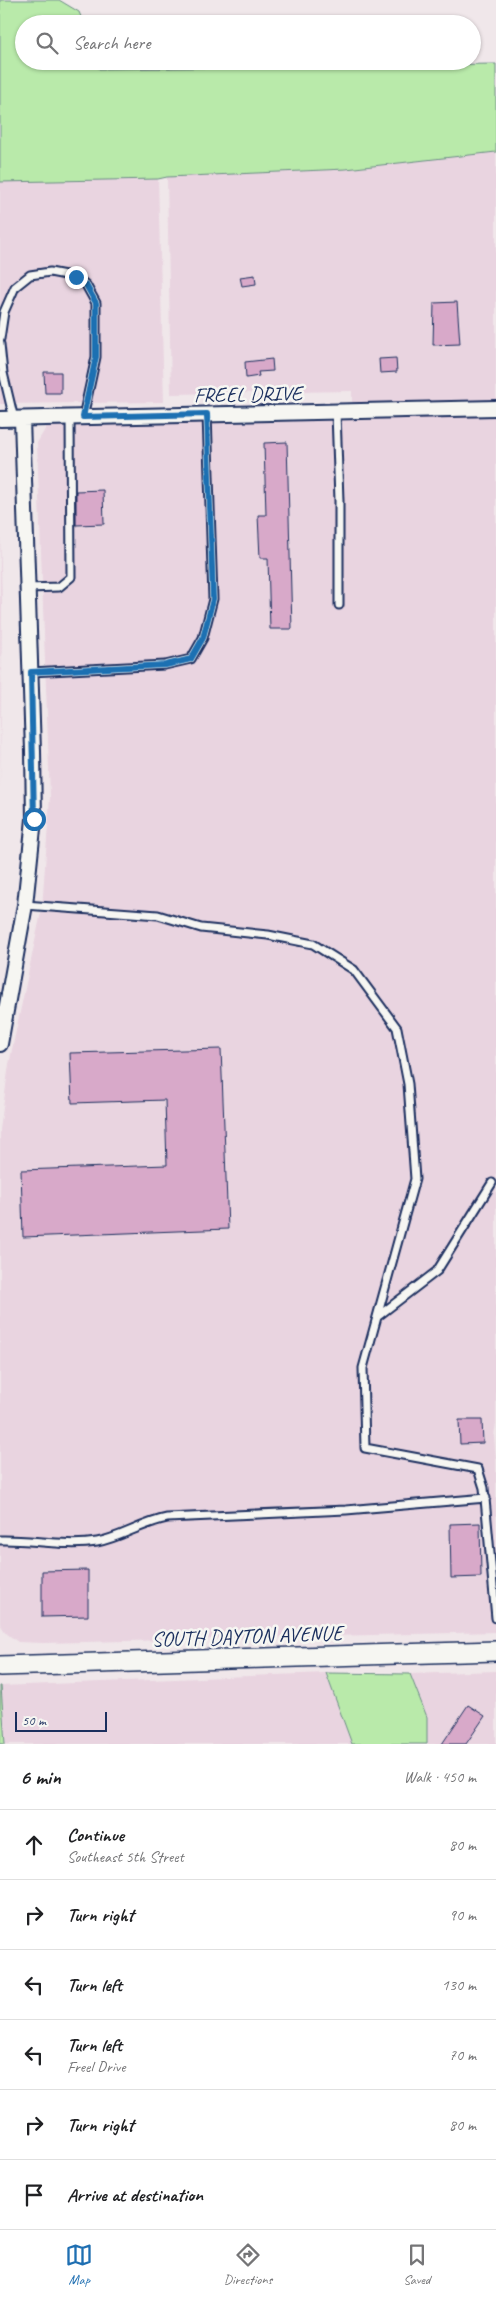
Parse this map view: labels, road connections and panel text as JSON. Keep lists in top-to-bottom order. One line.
{"streets":{"main road":["SOUTH DAYTON AVENUE"],"street":["FREEL DRIVE"]},"scale_bar":"50 m","page":{"search":"Search here","scale":"50 m","heading":["6 min","Walk · 450 m"],"list":[["Continue","Southeast 5th Street","80 m"],["Turn right","90 m"],["Turn left","130 m"],["Turn left","Freel Drive","70 m"],["Turn right","80 m"],"Arrive at destination"],"nav":["Map","Directions","Saved"]}}
